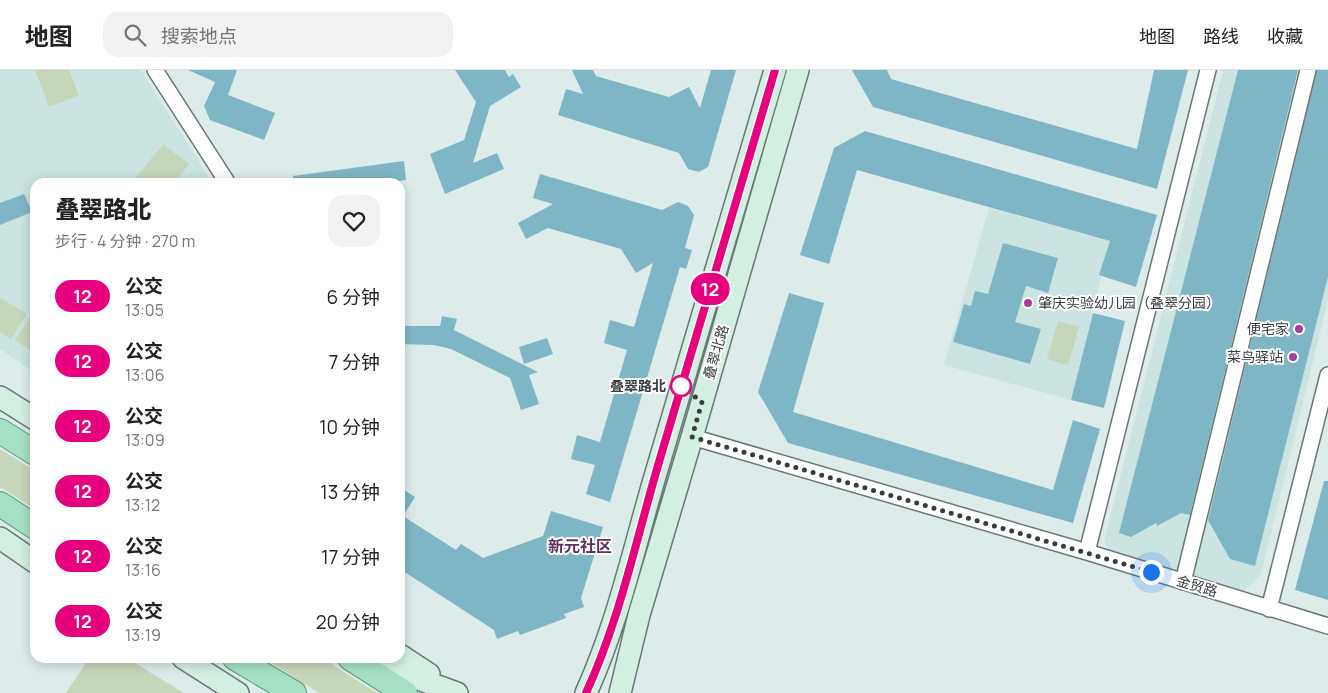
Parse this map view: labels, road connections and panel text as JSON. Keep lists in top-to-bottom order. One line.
{"streets":{"main road":["叠翠北路"],"street":["金贸路"]},"crossings":[["叠翠北路","金贸路"]],"districts":["新元社区"],"places":["肇庆实验幼儿园（叠翠分园）","便宅家","菜鸟驿站","叠翠路北"],"lines":["bus line 12"],"page":{"header":"地图","search":"搜索地点","nav":["地图","路线","收藏"],"on_map":"12","heading":["叠翠路北","步行 · 4 分钟 · 270 m"],"list":[{"mark":"12","name":"公交","note":"13:05","value":"6 分钟"},{"mark":"12","name":"公交","note":"13:06","value":"7 分钟"},{"mark":"12","name":"公交","note":"13:09","value":"10 分钟"},{"mark":"12","name":"公交","note":"13:12","value":"13 分钟"},{"mark":"12","name":"公交","note":"13:16","value":"17 分钟"},{"mark":"12","name":"公交","note":"13:19","value":"20 分钟"}]}}
